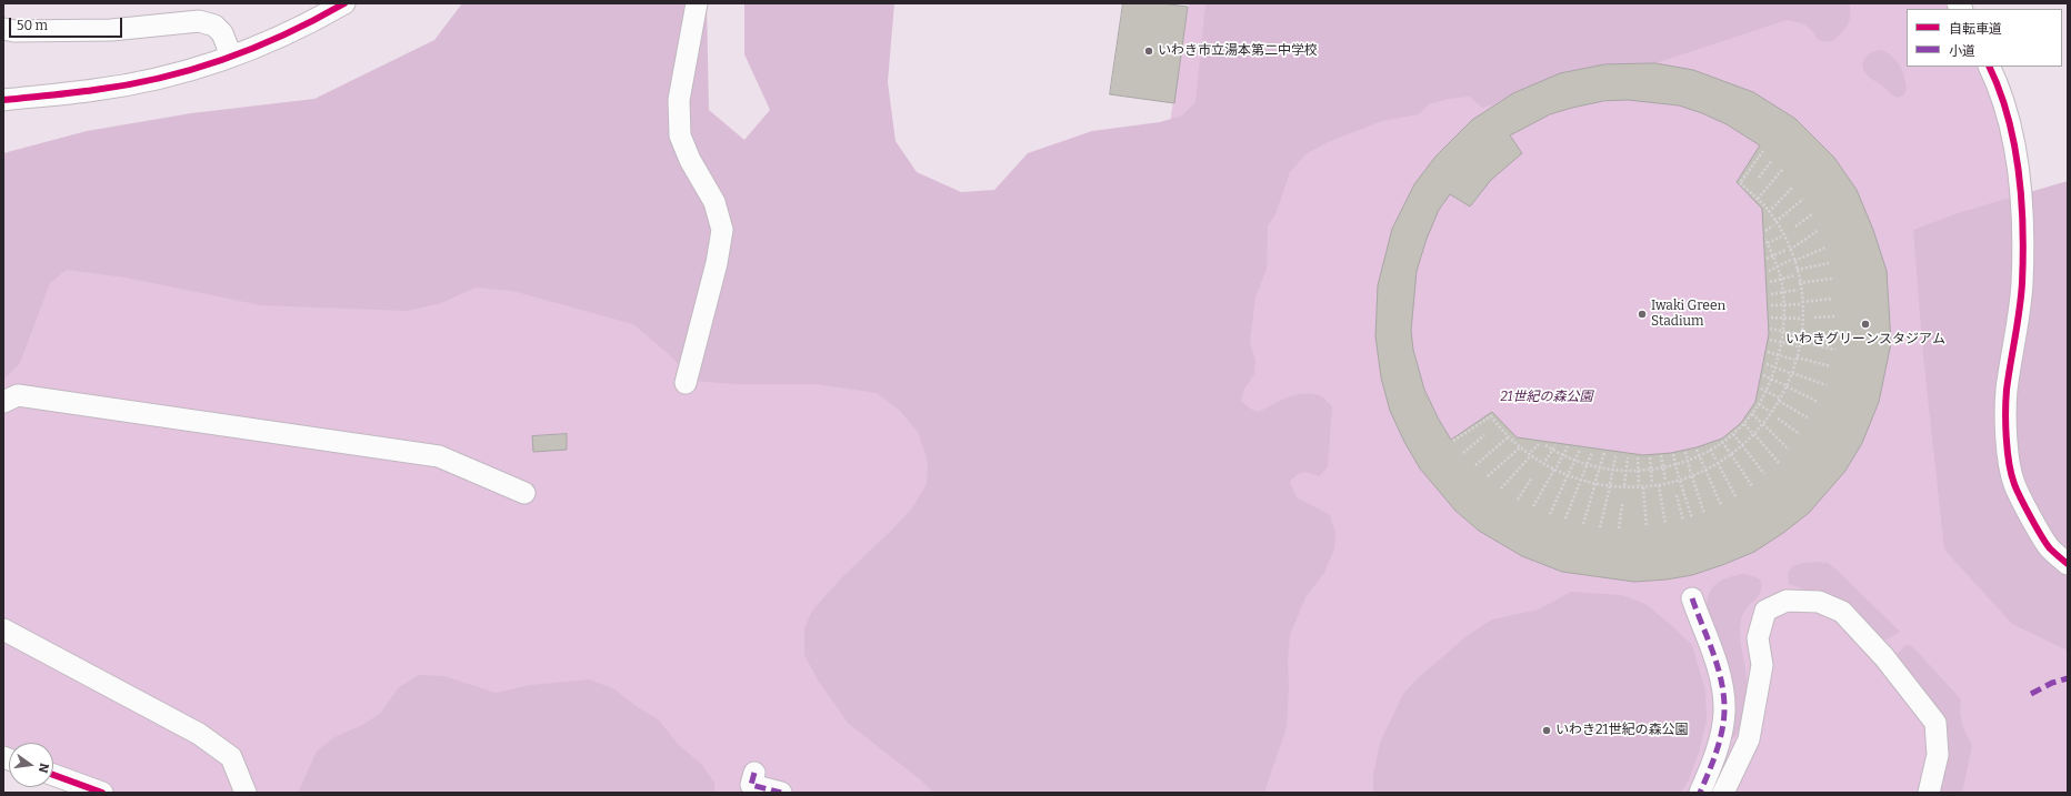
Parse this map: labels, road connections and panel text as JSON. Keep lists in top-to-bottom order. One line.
{"parks":["21世紀の森公園"],"places":["いわき市立湯本第二中学校","Iwaki Green Stadium","いわきグリーンスタジアム","いわき21世紀の森公園"],"legend":["自転車道","小道"],"scale_bar":"50 m","north":"right"}
